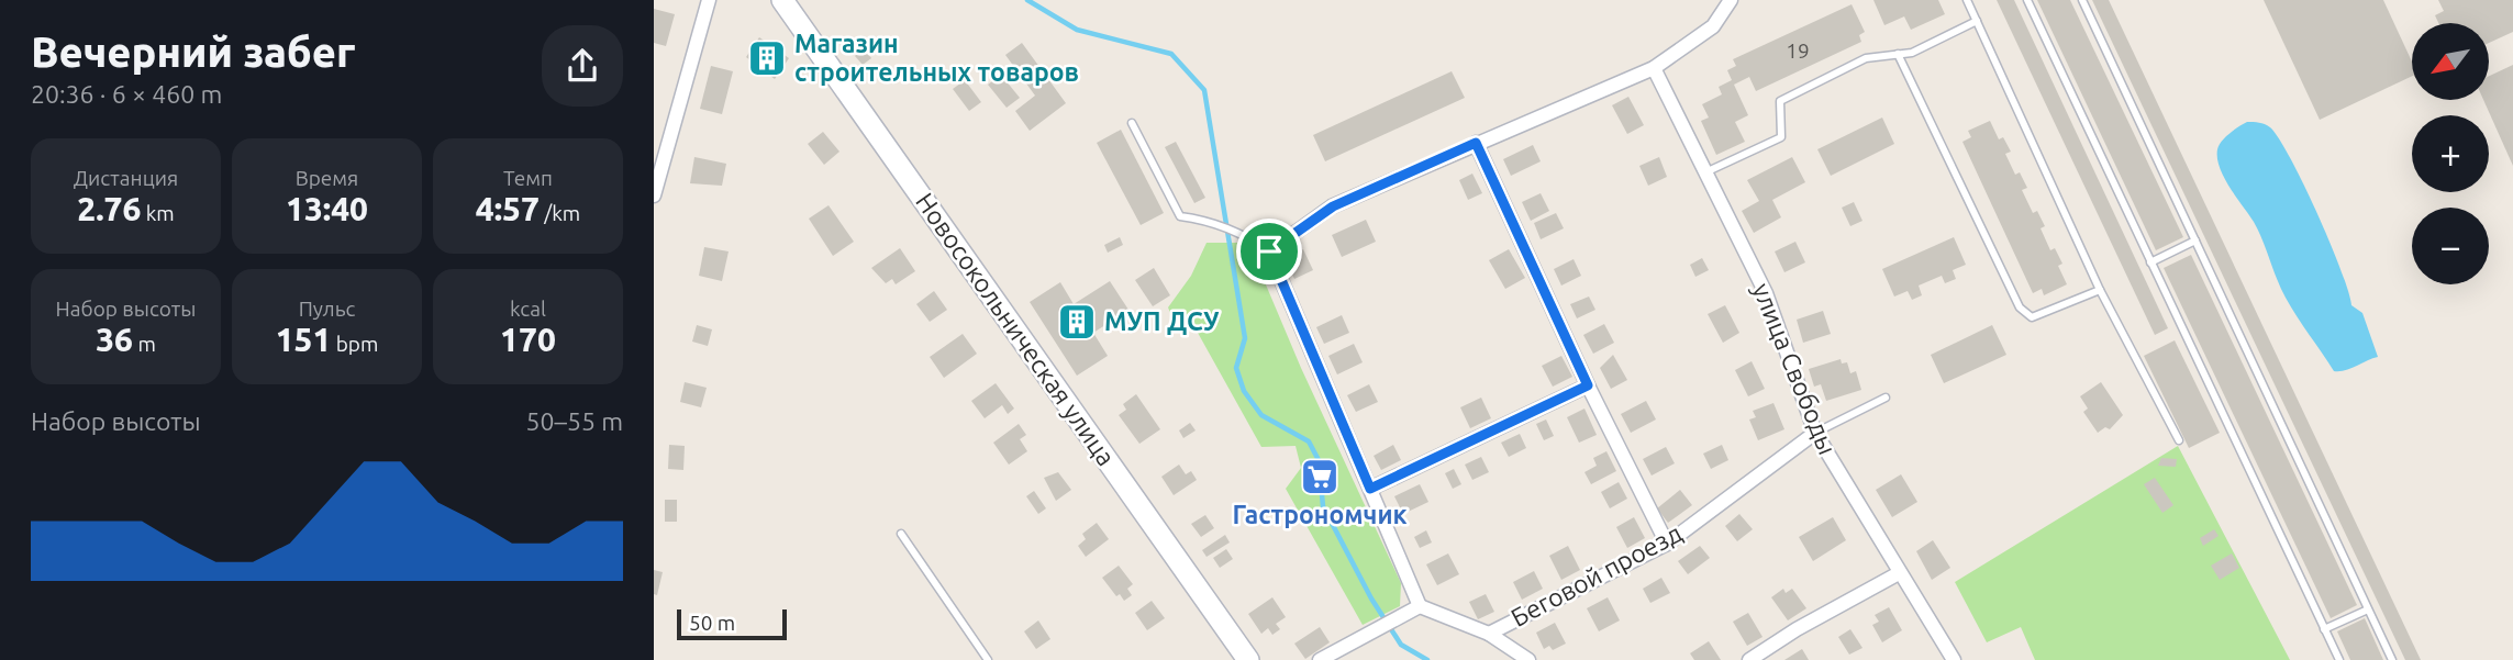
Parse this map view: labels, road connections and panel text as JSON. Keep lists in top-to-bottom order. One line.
{"streets":{"main road":["Новосокольническая улица"],"street":["улица Свободы","Беговой проезд"]},"crossings":[["улица Свободы","Беговой проезд"]],"places":{"building":["Магазин строительных товаров","МУП ДСУ"],"supermarket":["Гастрономчик"]},"house_numbers":["19"],"scale_bar":"50 m","north":"bottom left","page":{"heading":["Вечерний забег","20:36 · 6 × 460 m"],"map_buttons":["+","−"],"stats":[["Дистанция","2.76 km"],["Время","13:40"],["Темп","4:57 /km"],["Набор высоты","36 m"],["Пульс","151 bpm"],["kcal","170"]],"chart":["Набор высоты","50–55 m"],"scale":"50 m"}}
